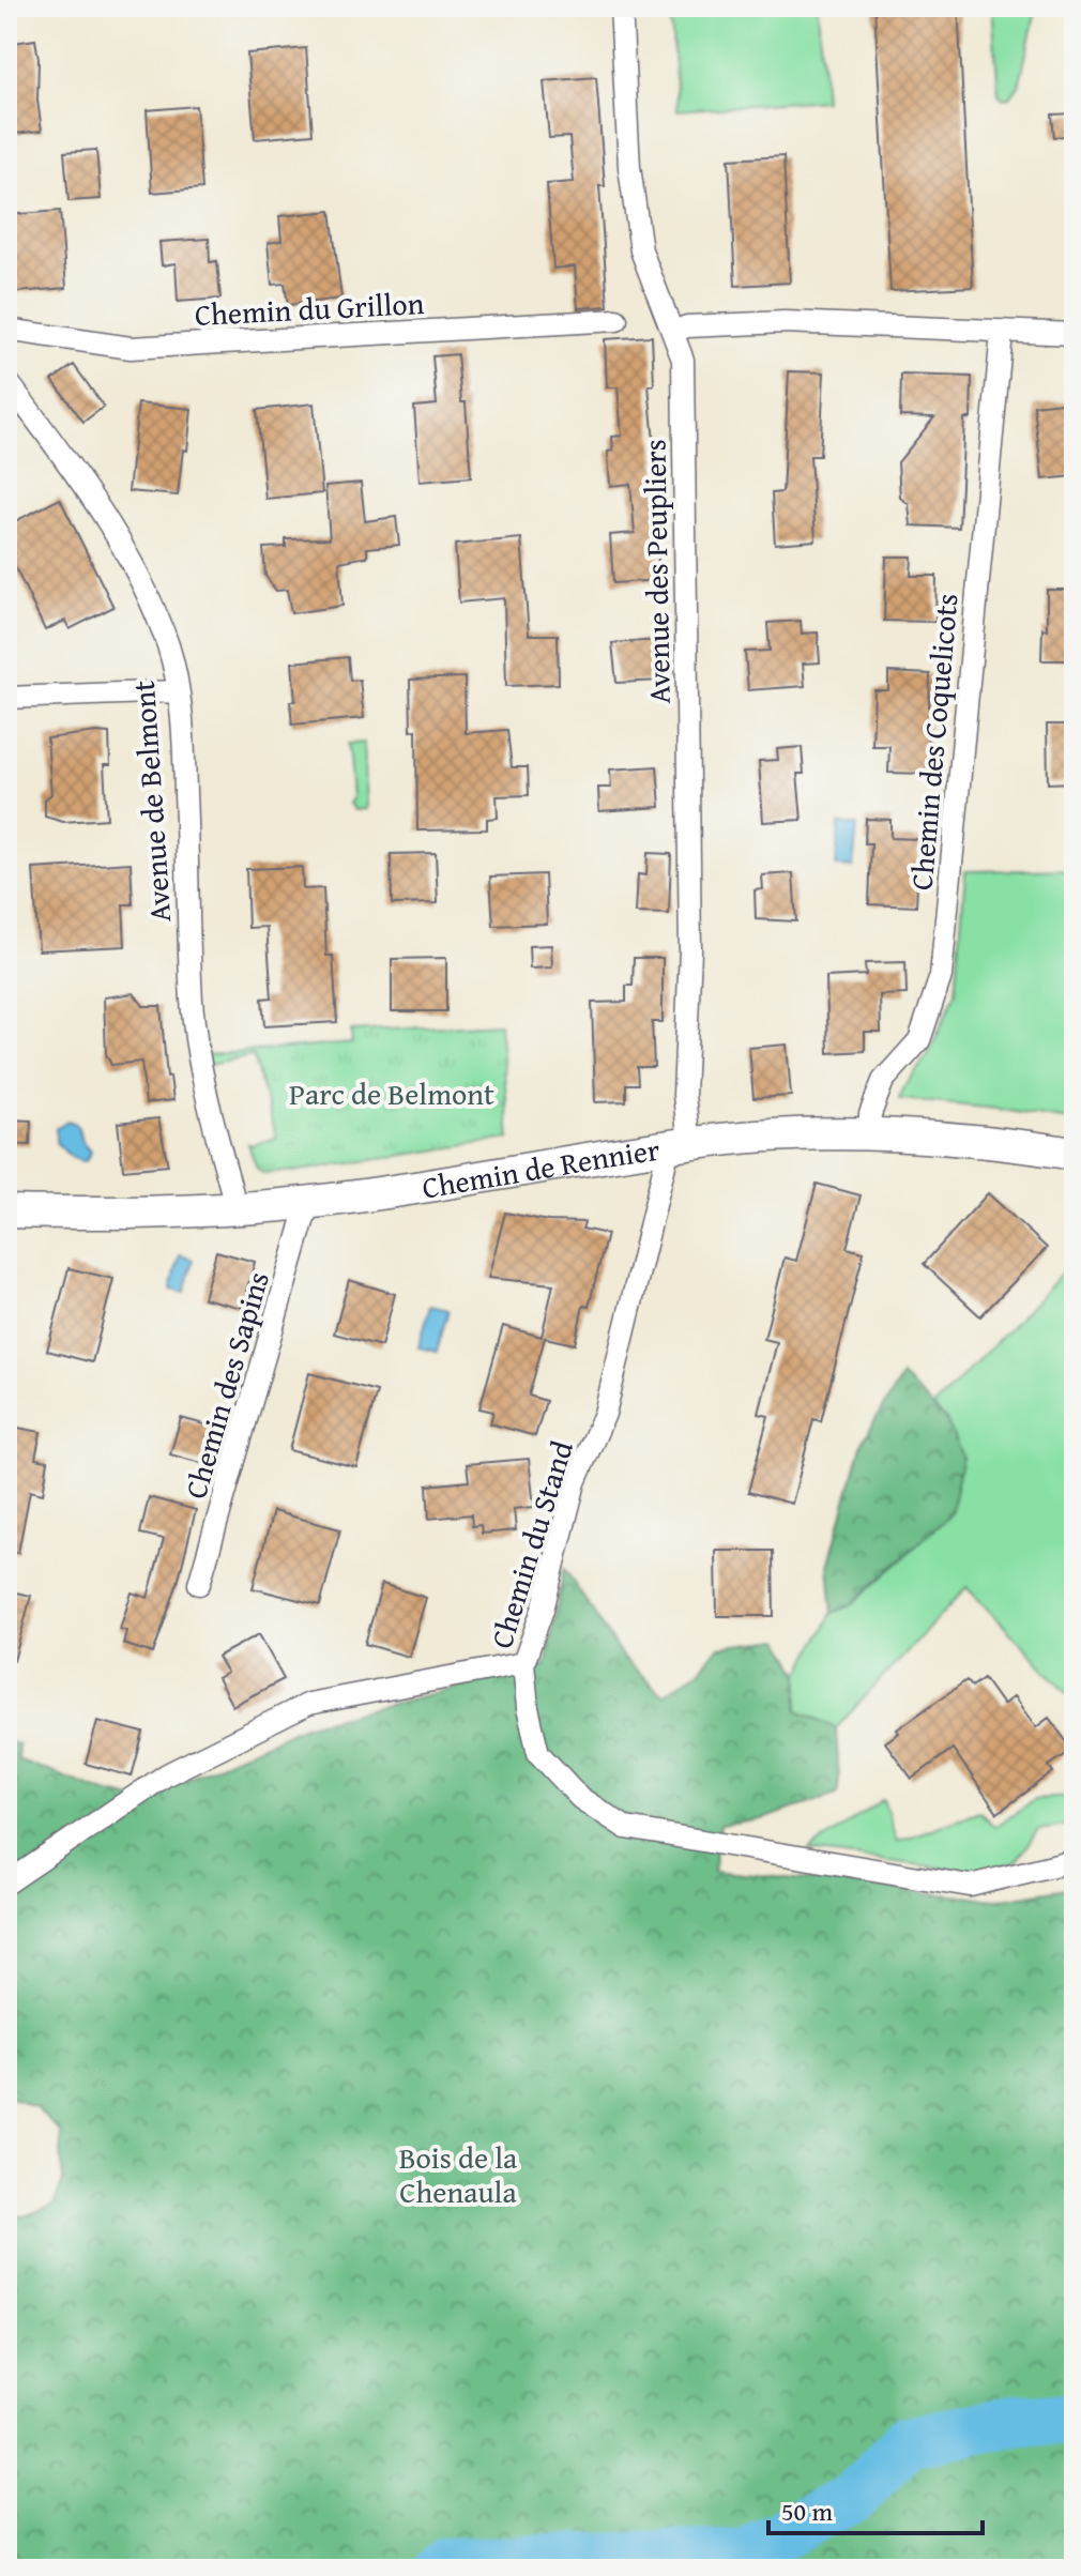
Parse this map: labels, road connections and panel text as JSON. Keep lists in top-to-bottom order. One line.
{"streets":{"street":["Chemin du Grillon","Avenue des Peupliers","Chemin des Coquelicots","Avenue de Belmont","Chemin de Rennier","Chemin des Sapins","Chemin du Stand"]},"crossings":[["Avenue des Peupliers","Chemin de Rennier"],["Avenue des Peupliers","Chemin du Stand"],["Chemin des Coquelicots","Chemin de Rennier"],["Avenue de Belmont","Chemin de Rennier"],["Chemin de Rennier","Chemin des Sapins"],["Chemin de Rennier","Chemin du Stand"]],"parks":["Parc de Belmont","Bois de la Chenaula"],"scale_bar":"50 m"}
